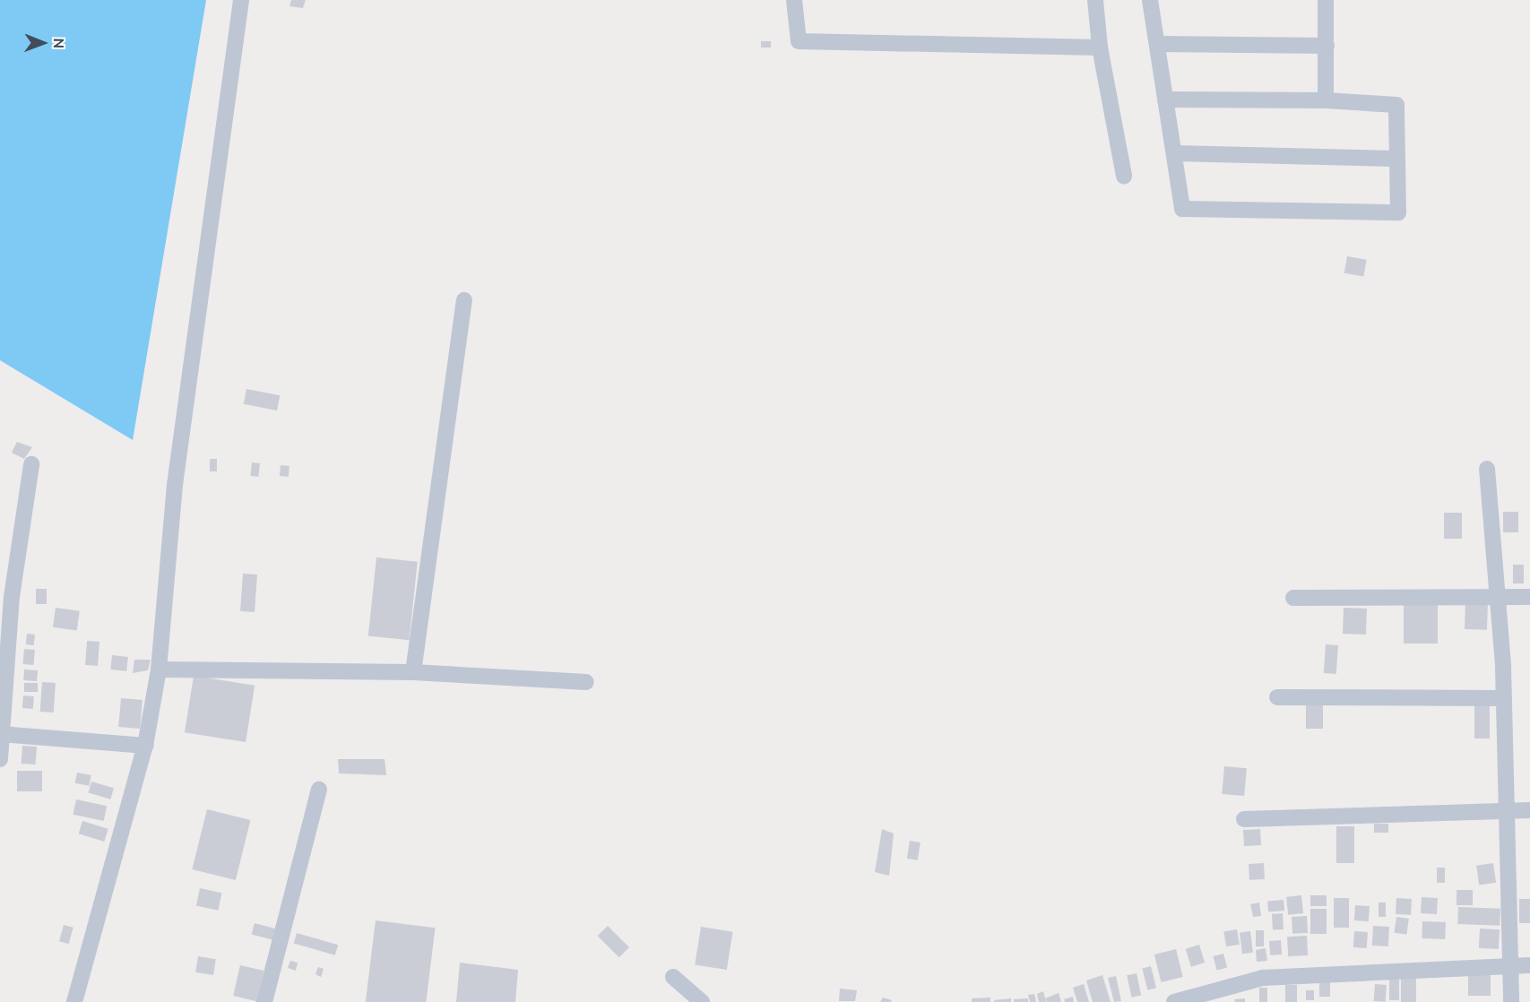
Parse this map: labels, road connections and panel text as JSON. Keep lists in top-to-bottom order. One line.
{"north":"right"}
